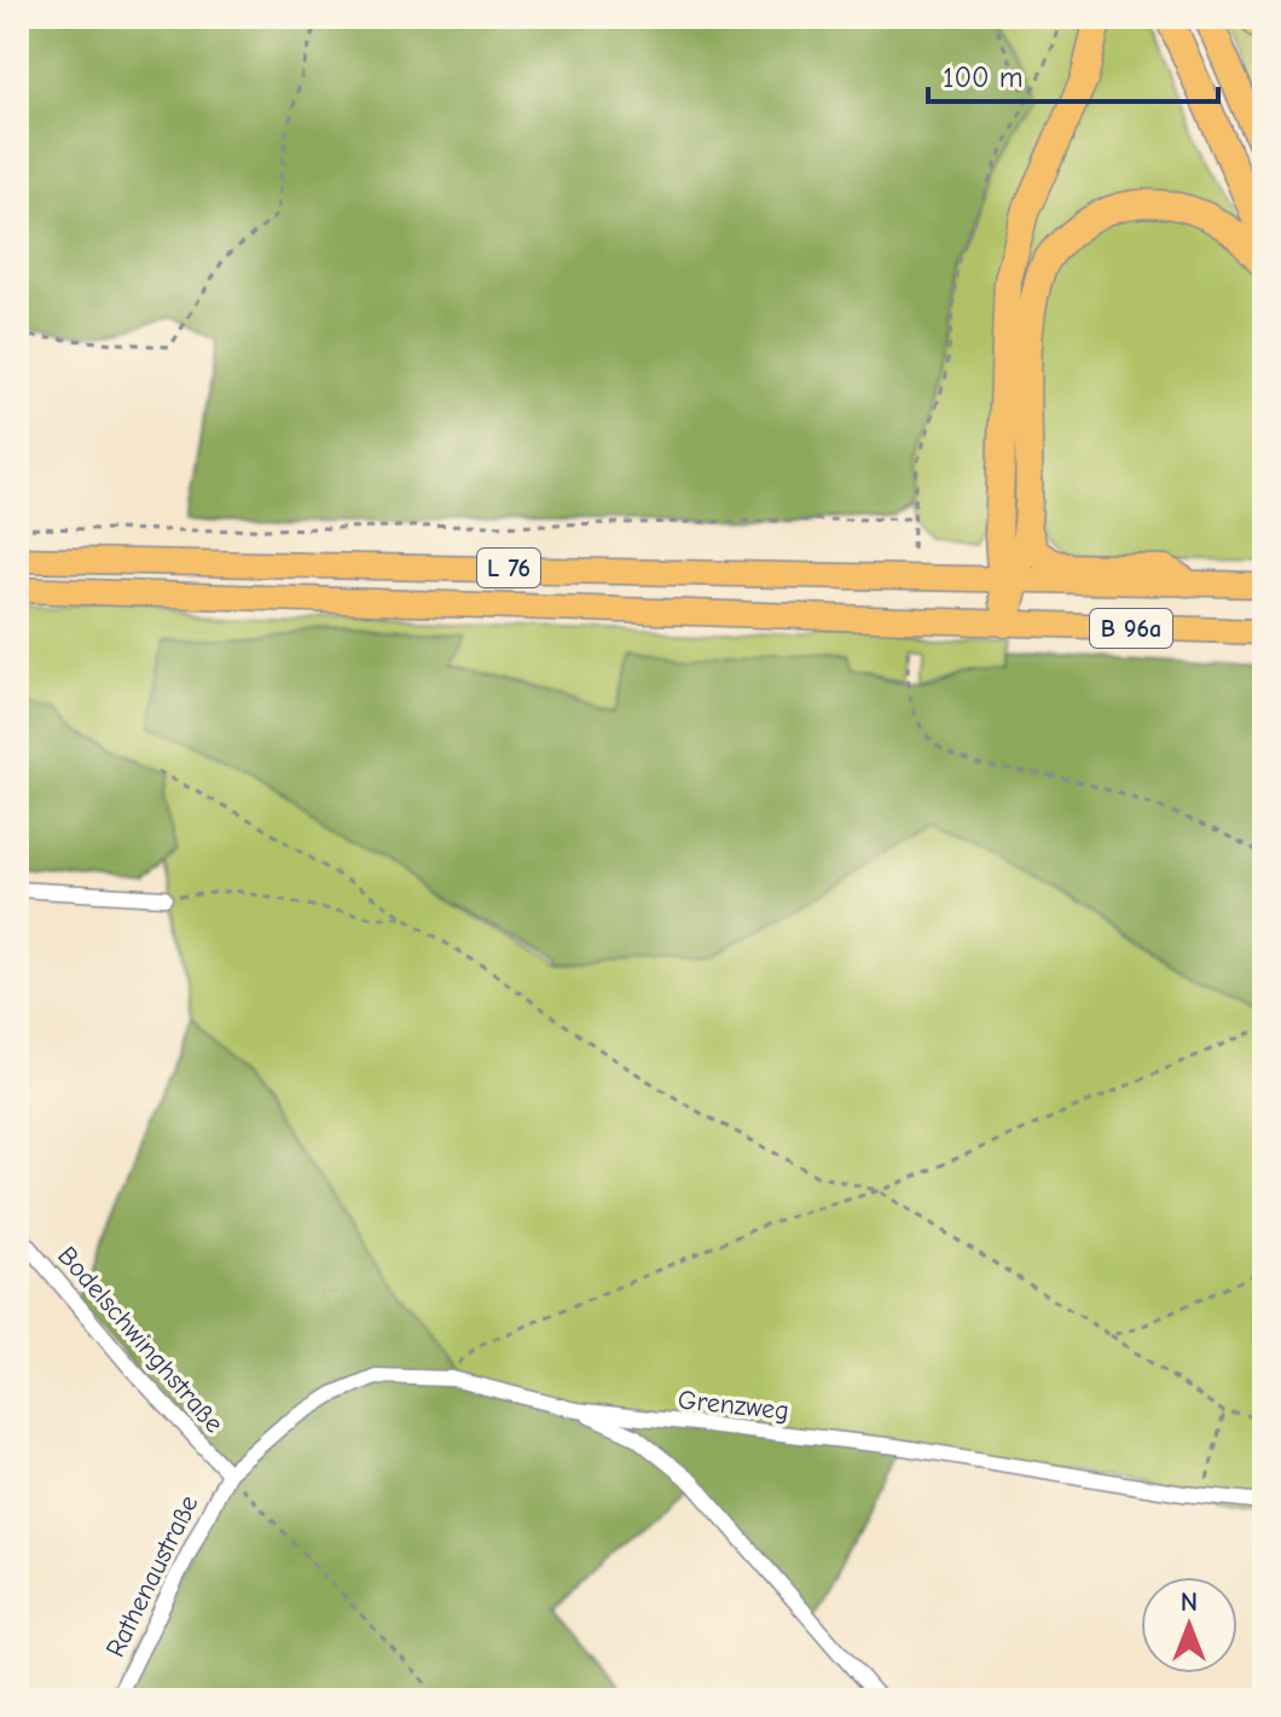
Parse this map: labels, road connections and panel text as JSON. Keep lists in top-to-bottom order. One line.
{"streets":{"main road":["L 76","B 96a"],"street":["Bodelschwinghstraße","Grenzweg","Rathenaustraße"]},"crossings":[["L 76","B 96a"],["Bodelschwinghstraße","Grenzweg"],["Bodelschwinghstraße","Rathenaustraße"],["Grenzweg","Rathenaustraße"]],"scale_bar":"100 m","north":"top"}
